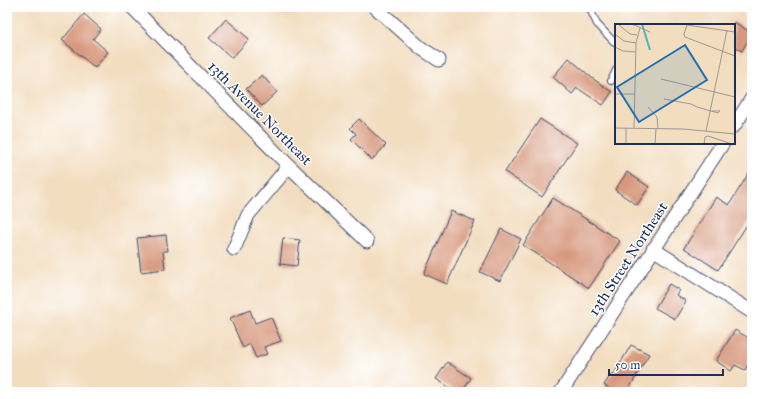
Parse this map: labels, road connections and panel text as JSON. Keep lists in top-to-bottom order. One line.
{"streets":{"street":["13th Avenue Northeast","13th Street Northeast"]},"scale_bar":"50 m"}
